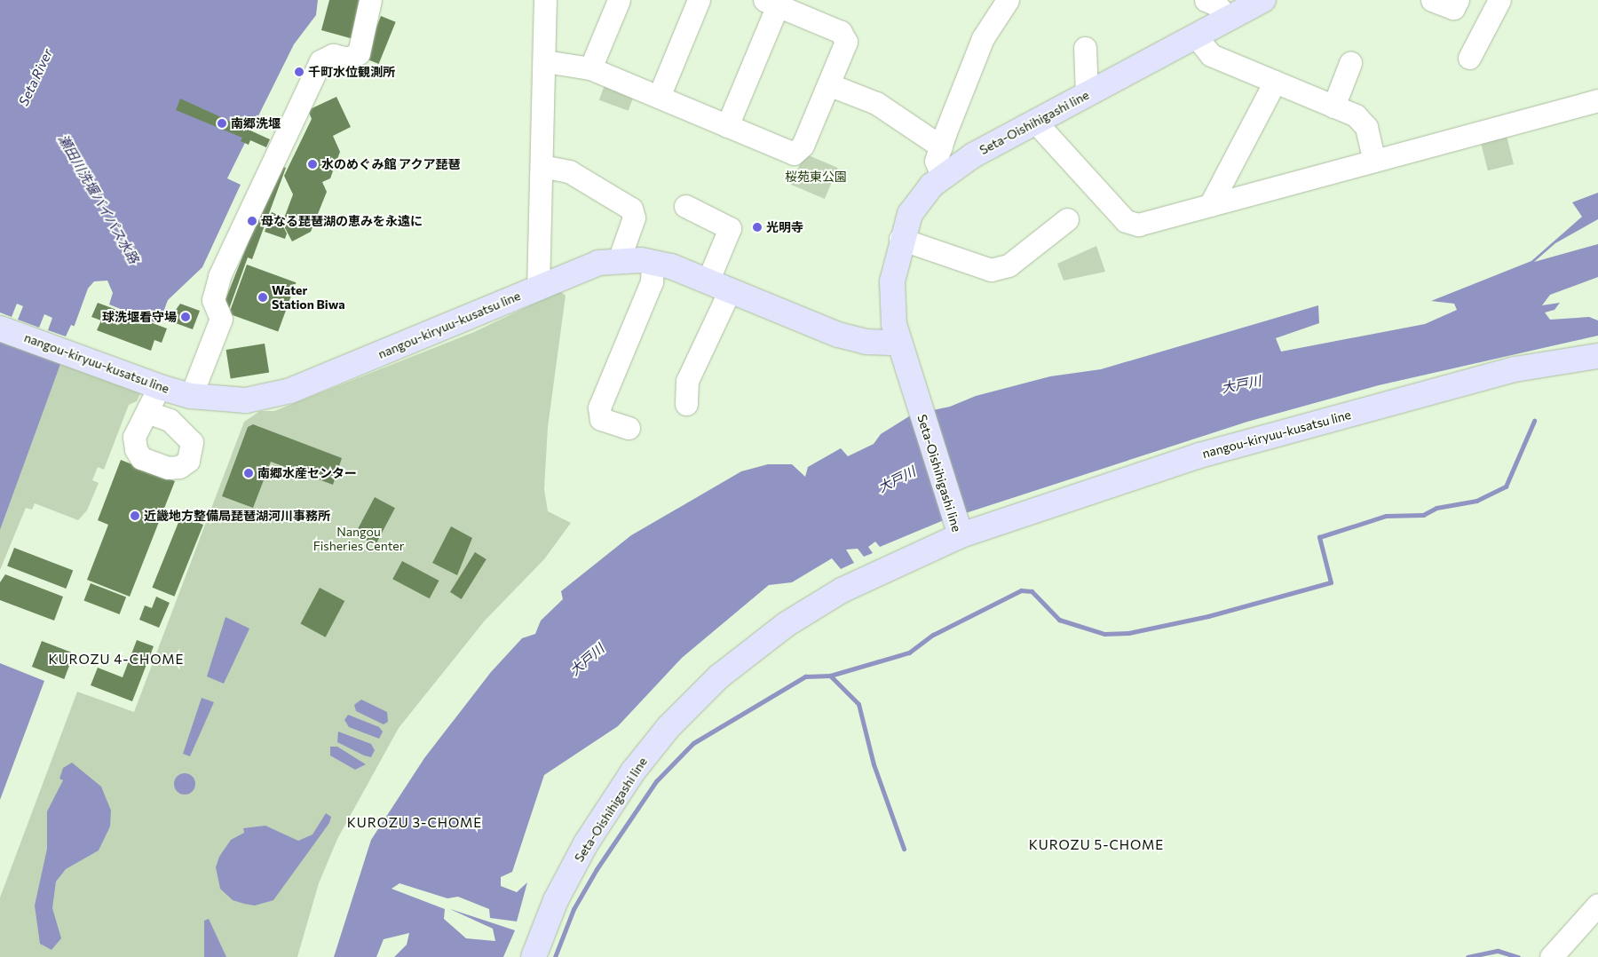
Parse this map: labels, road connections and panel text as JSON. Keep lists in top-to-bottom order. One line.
{"streets":{"main road":["Seta-Oishihigashi line","nangou-kiryuu-kusatsu line"]},"crossings":[["Seta-Oishihigashi line","nangou-kiryuu-kusatsu line"]],"districts":["KUROZU 4-CHOME","KUROZU 3-CHOME","KUROZU 5-CHOME"],"water":["Seta River","瀬田川洗堰バイパス水路","大戸川"],"parks":["桜苑東公園","Nangou Fisheries Center"],"places":["千町水位観測所","南郷洗堰","水のめぐみ館 アクア琵琶","母なる琵琶湖の恵みを永遠に","光明寺","Water Station Biwa","球洗堰看守場","南郷水産センター","近畿地方整備局琵琶湖河川事務所"]}
